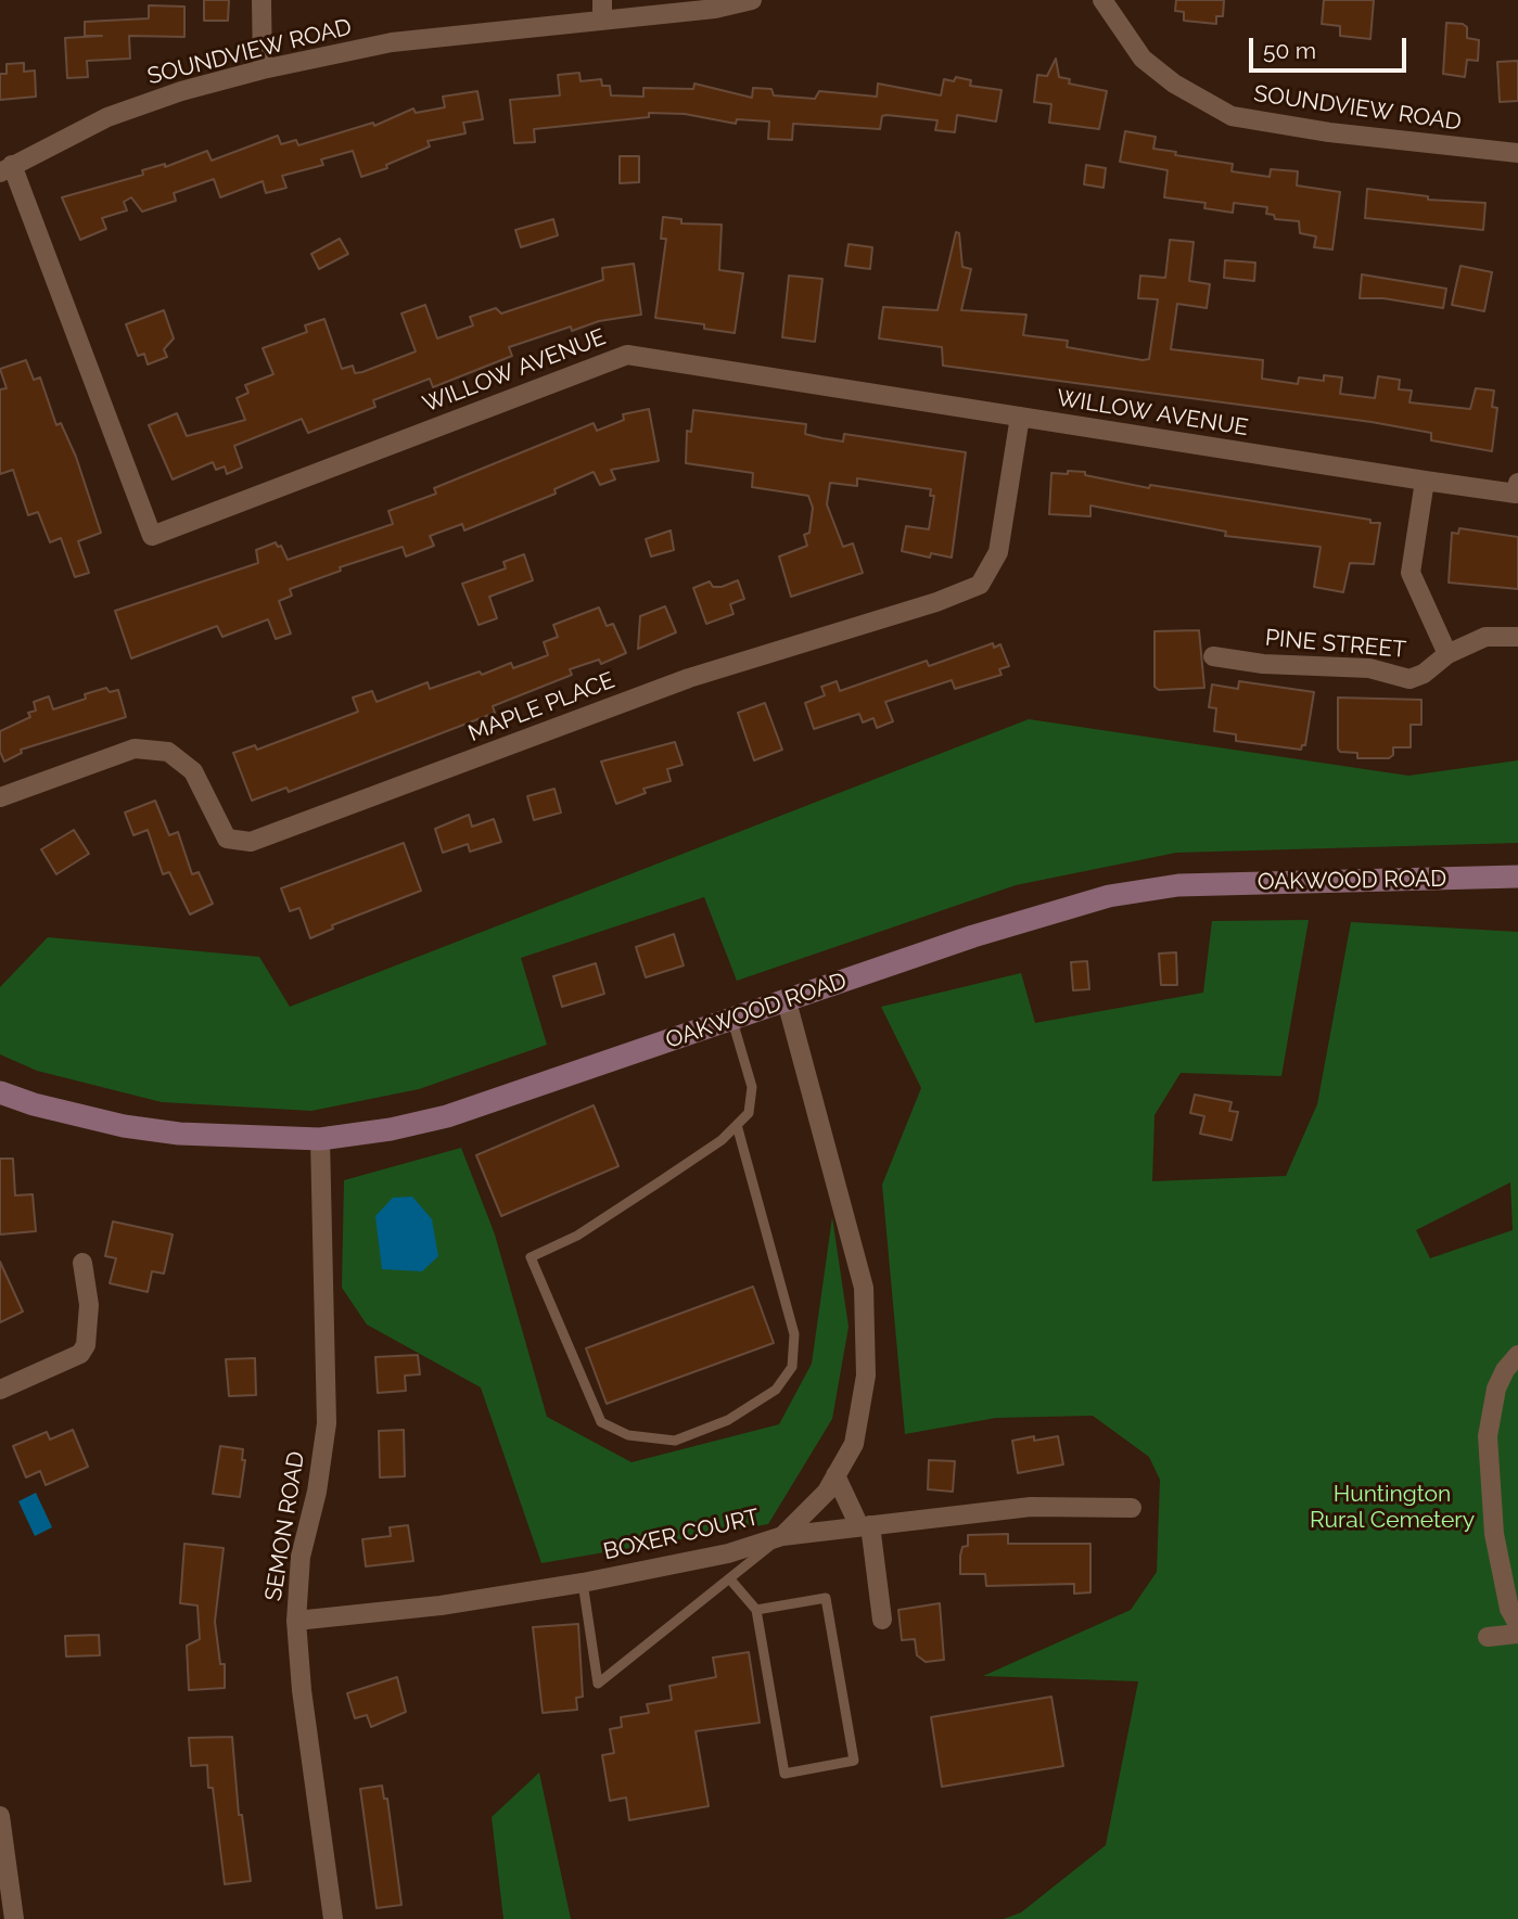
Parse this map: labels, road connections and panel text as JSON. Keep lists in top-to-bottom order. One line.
{"streets":{"main road":["OAKWOOD ROAD"],"street":["SOUNDVIEW ROAD","WILLOW AVENUE","PINE STREET","MAPLE PLACE","SEMON ROAD","BOXER COURT"]},"crossings":[["SOUNDVIEW ROAD","WILLOW AVENUE"],["WILLOW AVENUE","PINE STREET"],["WILLOW AVENUE","MAPLE PLACE"],["OAKWOOD ROAD","SEMON ROAD"],["OAKWOOD ROAD","BOXER COURT"],["SEMON ROAD","BOXER COURT"]],"parks":["Huntington Rural Cemetery"],"scale_bar":"50 m"}
